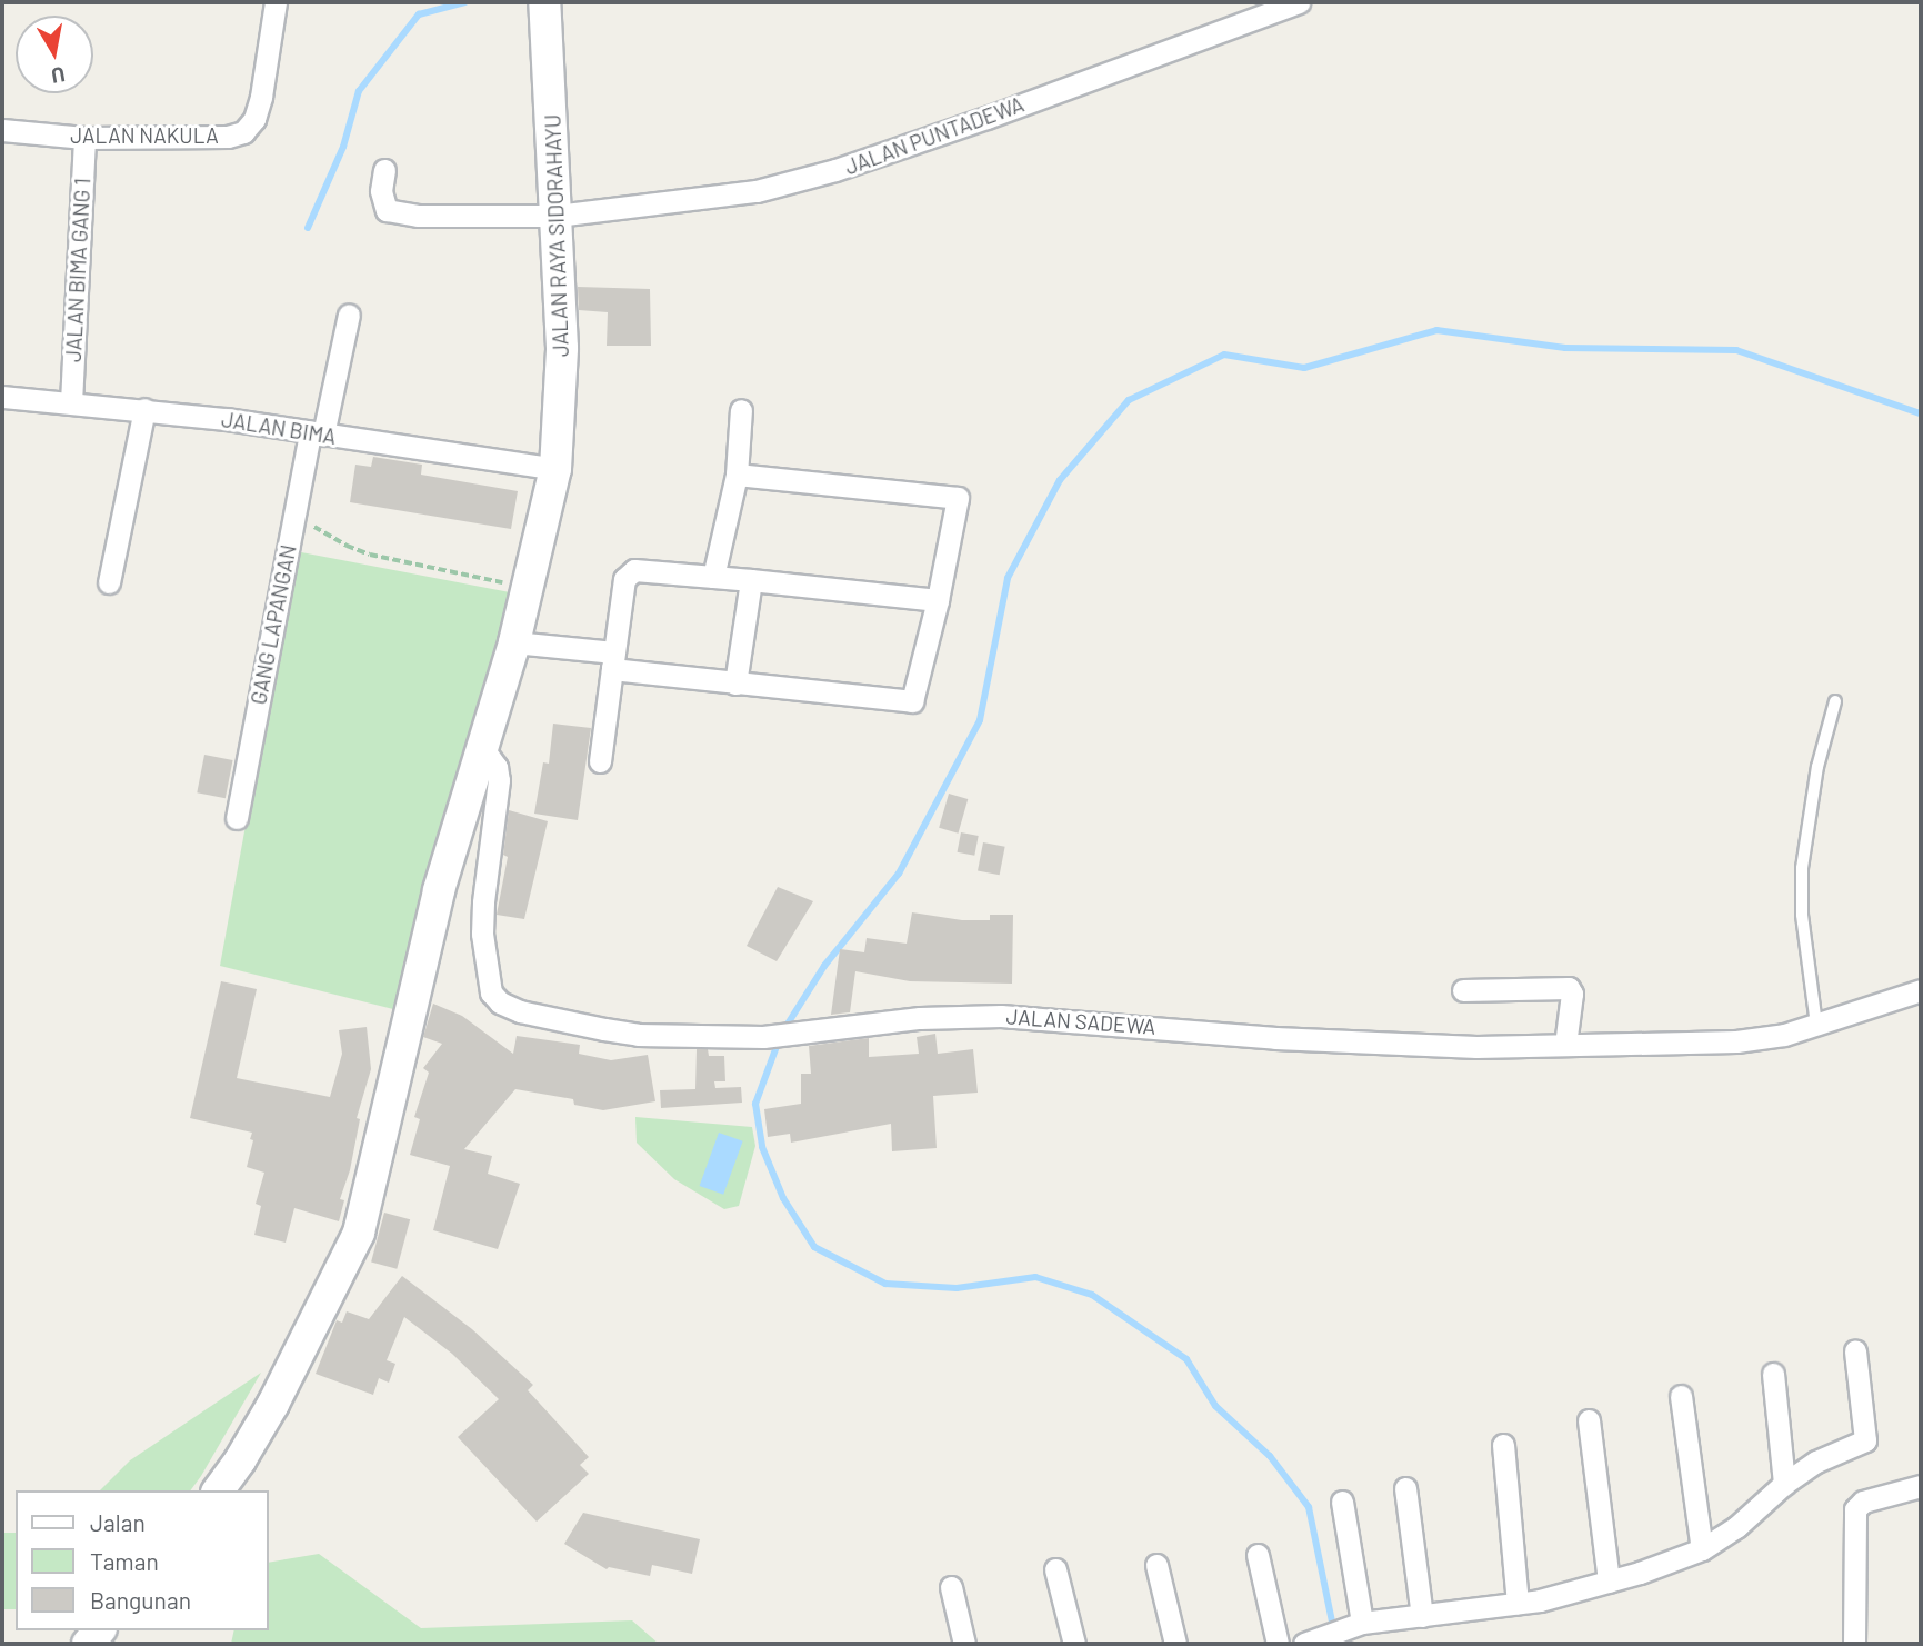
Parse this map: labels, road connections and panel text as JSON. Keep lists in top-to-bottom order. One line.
{"streets":{"main road":["JALAN RAYA SIDORAHAYU"],"street":["JALAN NAKULA","JALAN PUNTADEWA","JALAN BIMA GANG 1","JALAN BIMA","GANG LAPANGAN","JALAN SADEWA"]},"crossings":[["JALAN NAKULA","JALAN BIMA GANG 1"],["JALAN PUNTADEWA","JALAN RAYA SIDORAHAYU"],["JALAN RAYA SIDORAHAYU","JALAN BIMA"],["JALAN RAYA SIDORAHAYU","JALAN SADEWA"],["JALAN BIMA GANG 1","JALAN BIMA"],["JALAN BIMA","GANG LAPANGAN"]],"legend":["Jalan","Taman","Bangunan"],"north":"bottom"}
